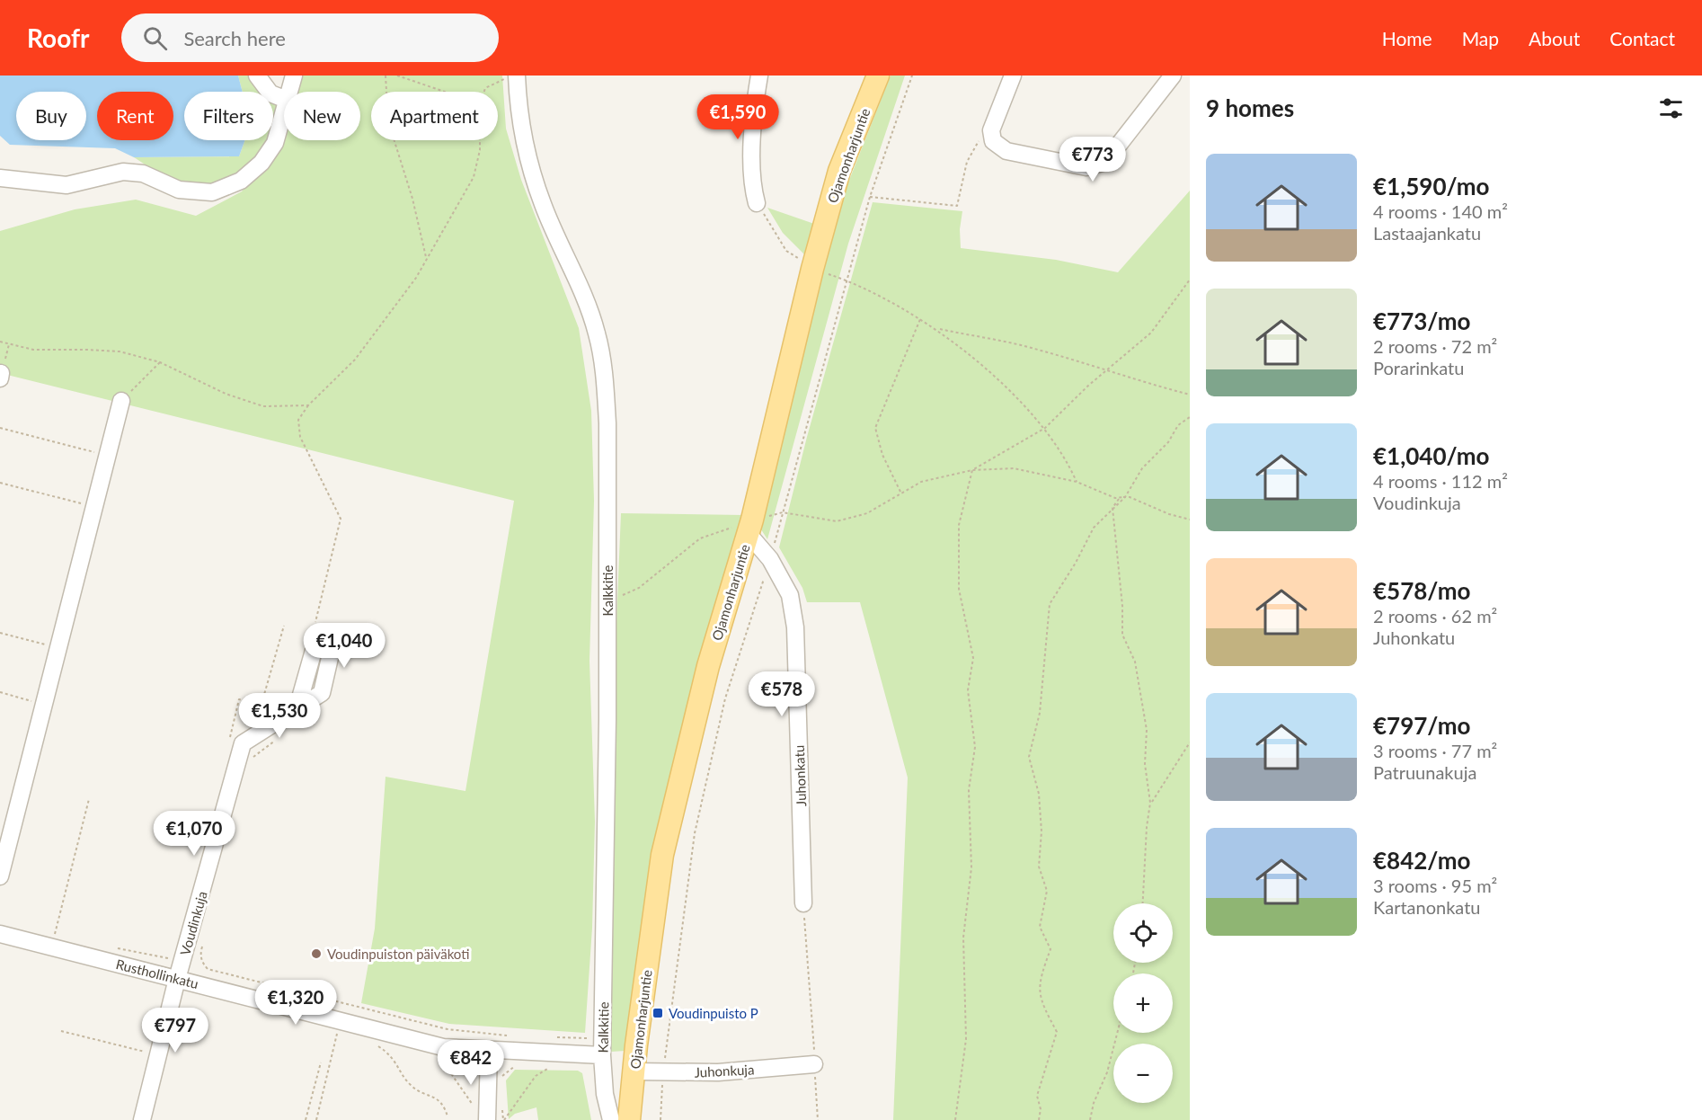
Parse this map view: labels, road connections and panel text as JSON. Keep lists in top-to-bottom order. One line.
{"streets":{"main road":["Ojamonharjuntie"],"street":["Kalkkitie","Juhonkatu","Voudinkuja","Rusthollinkatu","Juhonkuja"]},"crossings":[["Ojamonharjuntie","Juhonkatu"],["Ojamonharjuntie","Juhonkuja"],["Kalkkitie","Rusthollinkatu"],["Voudinkuja","Rusthollinkatu"]],"places":{"other":["Voudinpuiston päiväkoti"],"transit":["Voudinpuisto P"]},"page":{"header":"Roofr","search":"Search here","nav":["Home","Map","About","Contact"],"heading":"9 homes","chip":["Buy","Rent","Filters","New","Apartment"],"price":["€1,590","€773","€1,040","€578","€1,530","€1,070","€1,320","€797","€842"],"list":[{"name":"€1,590/mo","note":"4 rooms · 140 m² · Lastaajankatu"},{"name":"€773/mo","note":"2 rooms · 72 m² · Porarinkatu"},{"name":"€1,040/mo","note":"4 rooms · 112 m² · Voudinkuja"},{"name":"€578/mo","note":"2 rooms · 62 m² · Juhonkatu"},{"name":"€797/mo","note":"3 rooms · 77 m² · Patruunakuja"},{"name":"€842/mo","note":"3 rooms · 95 m² · Kartanonkatu"}],"map_buttons":["+","−"]}}
